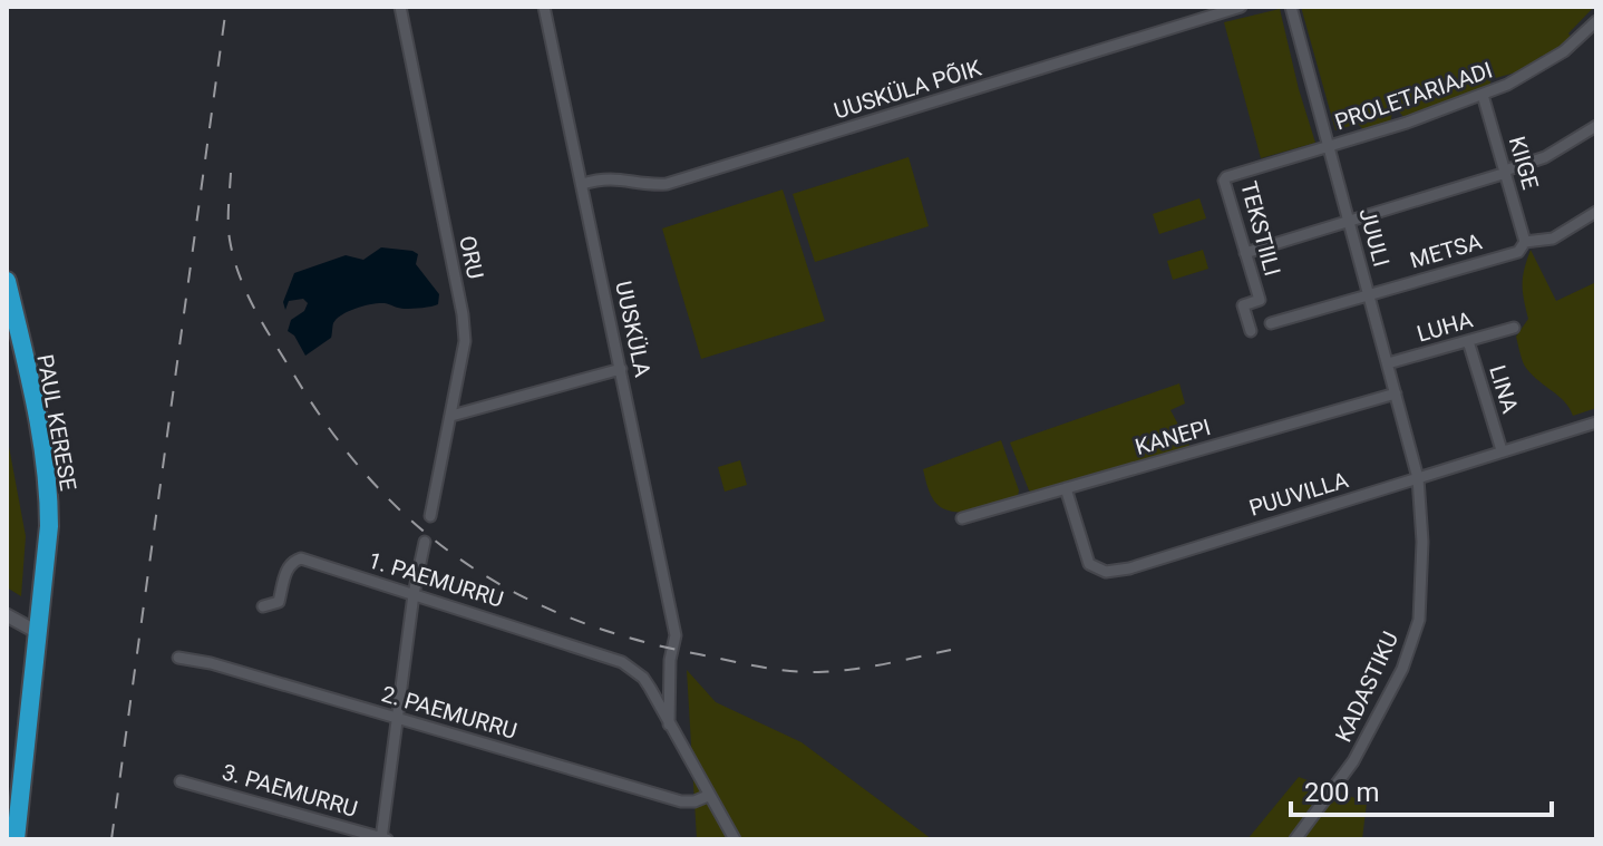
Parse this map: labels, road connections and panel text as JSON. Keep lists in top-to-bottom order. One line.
{"streets":{"highway":["PAUL KERESE"],"street":["UUSKÜLA PÕIK","PROLETARIAADI","KIIGE","TEKSTIILI","JUULI","METSA","ORU","LUHA","UUSKÜLA","LINA","KANEPI","PUUVILLA","1. PAEMURRU","KADASTIKU","2. PAEMURRU","3. PAEMURRU"]},"crossings":[["UUSKÜLA PÕIK","UUSKÜLA"],["PROLETARIAADI","KIIGE"],["PROLETARIAADI","TEKSTIILI"],["PROLETARIAADI","JUULI"],["KIIGE","METSA"],["JUULI","METSA"],["JUULI","LUHA"],["JUULI","KANEPI"],["JUULI","PUUVILLA"],["JUULI","KADASTIKU"],["LUHA","LINA"],["UUSKÜLA","1. PAEMURRU"],["LINA","PUUVILLA"],["KANEPI","PUUVILLA"],["PUUVILLA","KADASTIKU"]],"scale_bar":"200 m"}
